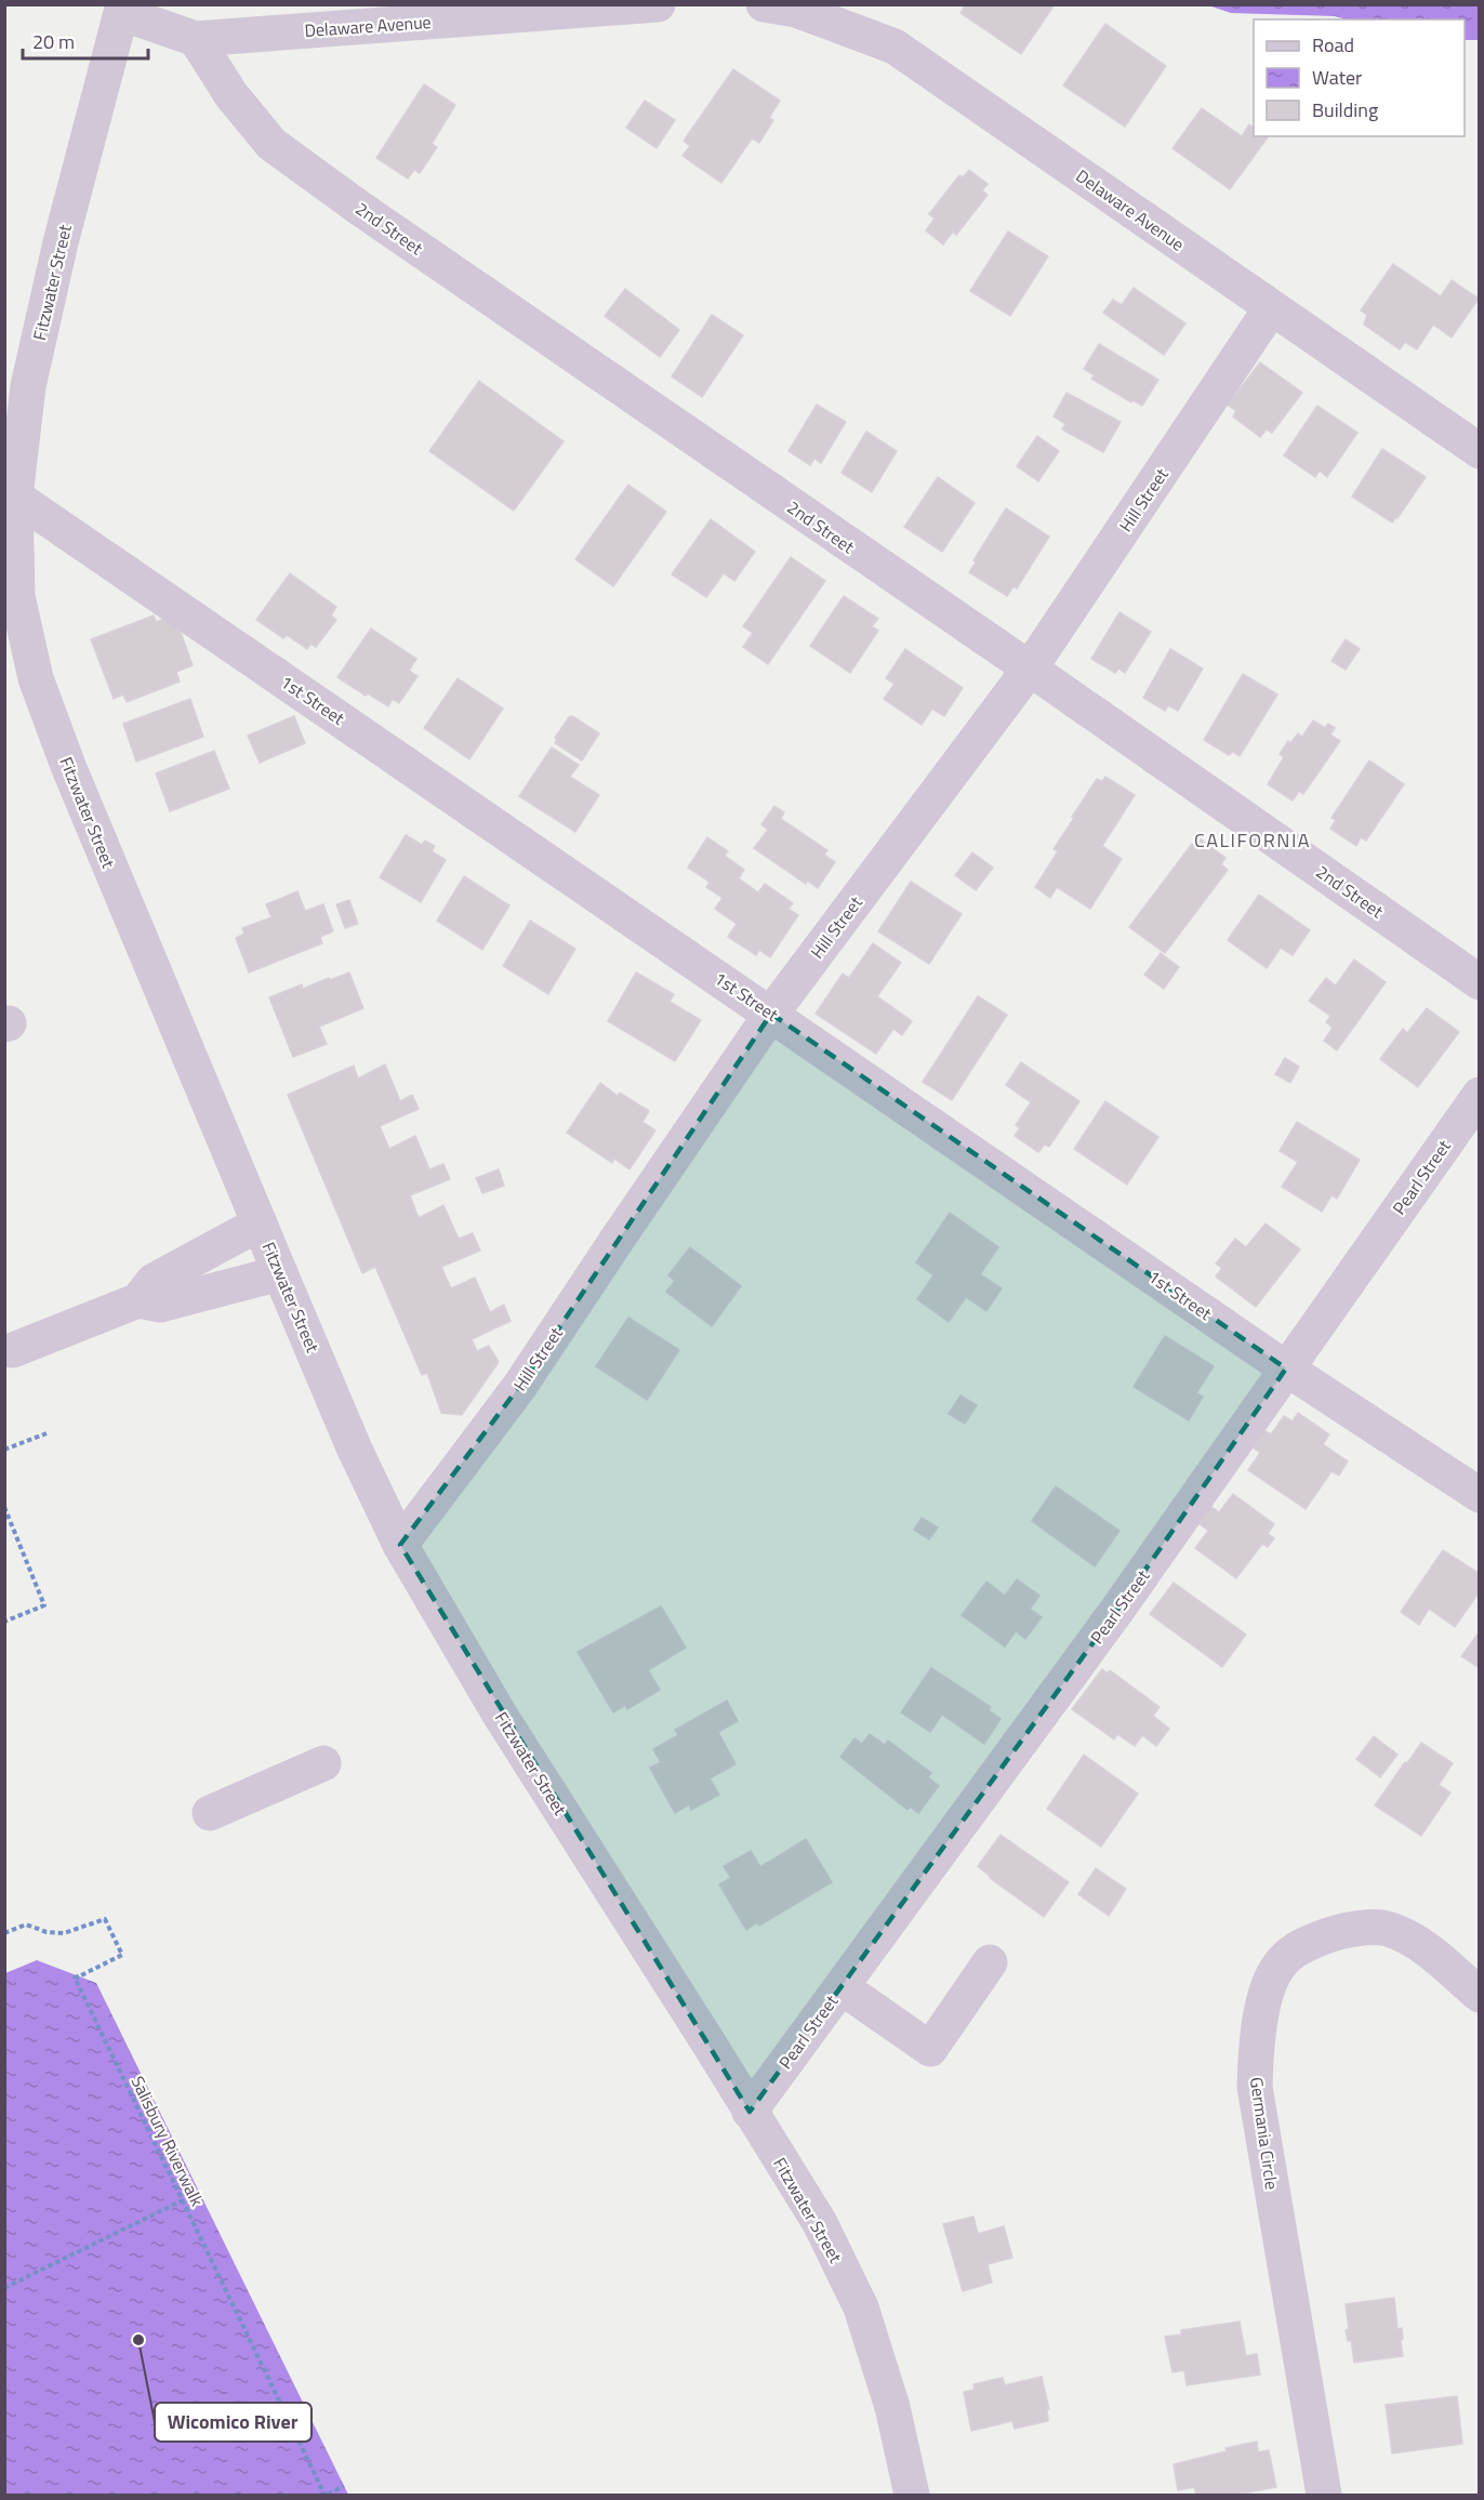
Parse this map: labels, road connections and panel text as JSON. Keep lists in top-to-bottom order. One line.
{"streets":{"street":["Delaware Avenue","2nd Street","Fitzwater Street","Hill Street","1st Street","Pearl Street","Germania Circle"],"path":["Salisbury Riverwalk"]},"crossings":[["Delaware Avenue","2nd Street"],["Delaware Avenue","Fitzwater Street"],["Delaware Avenue","Hill Street"],["2nd Street","Hill Street"],["Fitzwater Street","Hill Street"],["Fitzwater Street","1st Street"],["Fitzwater Street","Pearl Street"],["Hill Street","1st Street"],["1st Street","Pearl Street"]],"districts":["CALIFORNIA"],"places":["Wicomico River"],"legend":["Road","Water","Building"],"scale_bar":"20 m"}
